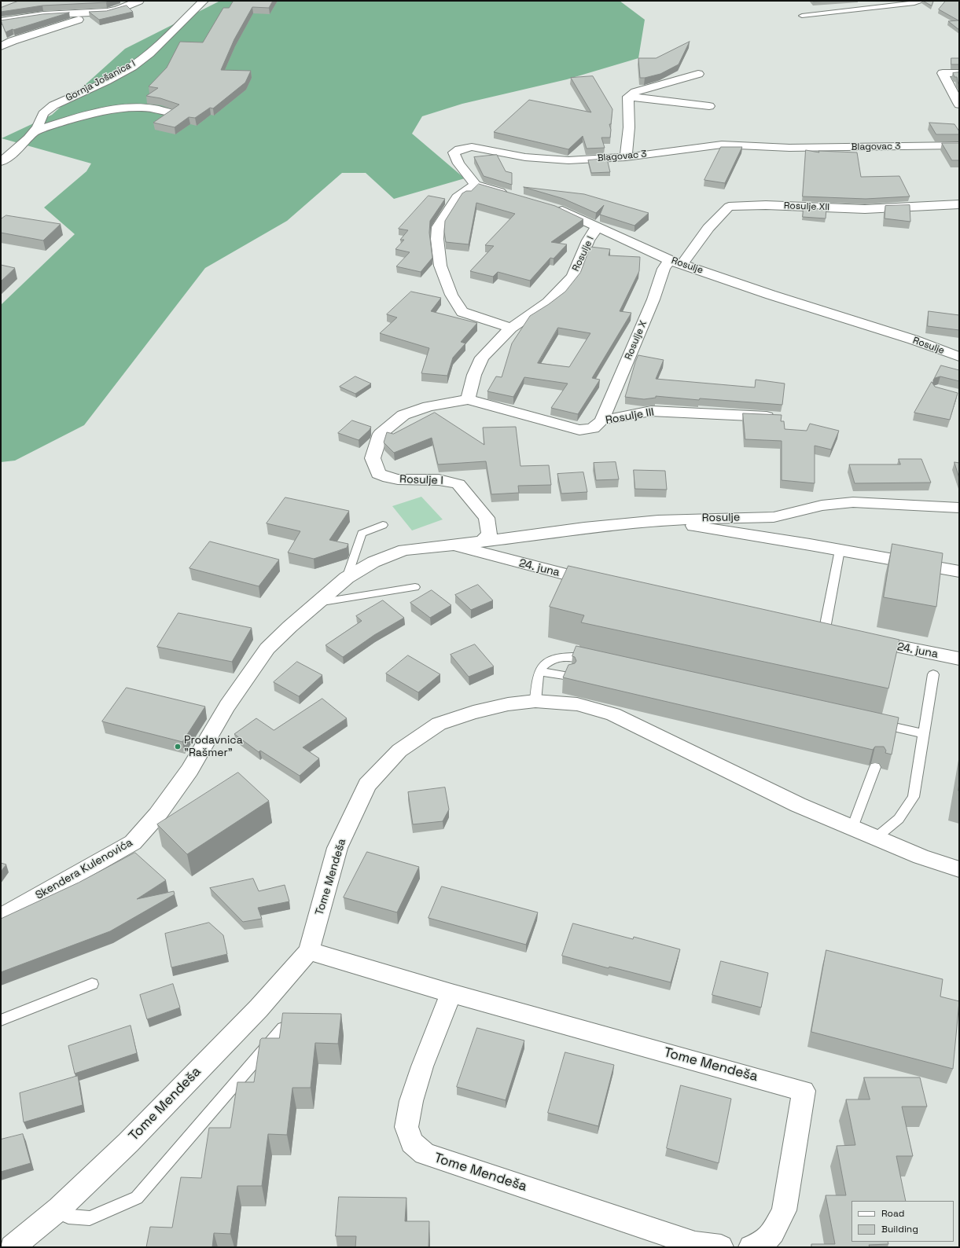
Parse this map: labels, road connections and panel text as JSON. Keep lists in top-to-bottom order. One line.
{"streets":{"street":["Gornja Jošanica I","Blagovac 3","Rosulje XII","Rosulje I","Rosulje","Rosulje X","Rosulje III","24. juna","Skendera Kulenovića","Tome Mendeša"]},"crossings":[["Rosulje XII","Rosulje"],["Rosulje XII","Rosulje X"],["Rosulje I","Rosulje"],["Rosulje I","Rosulje III"],["Rosulje","Rosulje X"],["Rosulje X","Rosulje III"],["24. juna","Skendera Kulenovića"]],"places":["Prodavnica \"Rašmer\""],"legend":["Road","Building"]}
